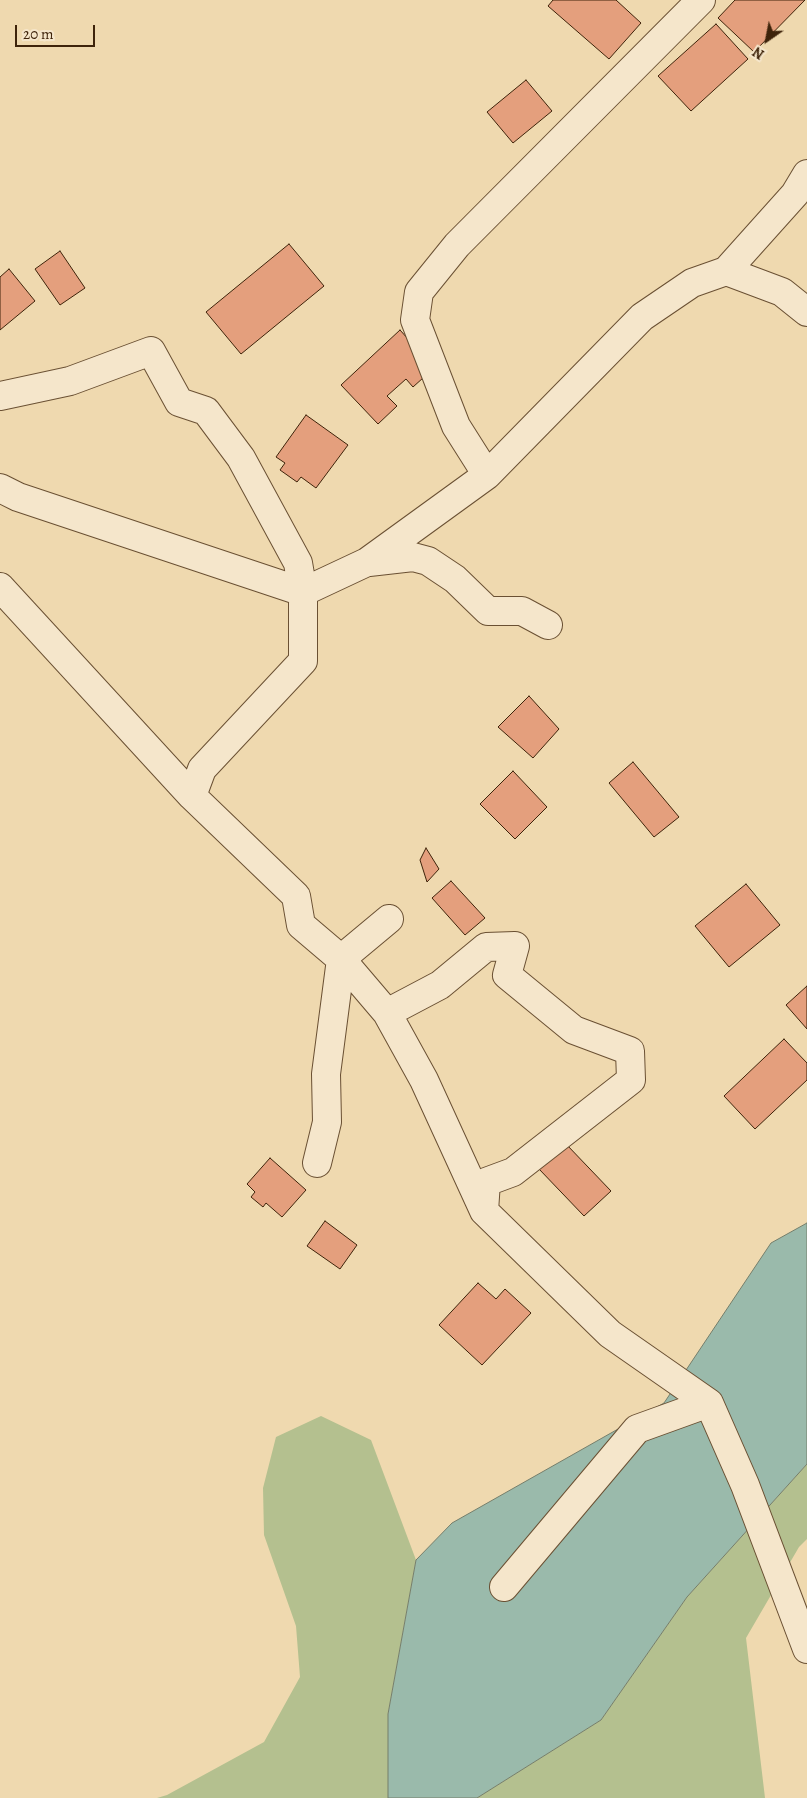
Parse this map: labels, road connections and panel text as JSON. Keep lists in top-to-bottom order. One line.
{"scale_bar":"20 m","north":"bottom left"}
